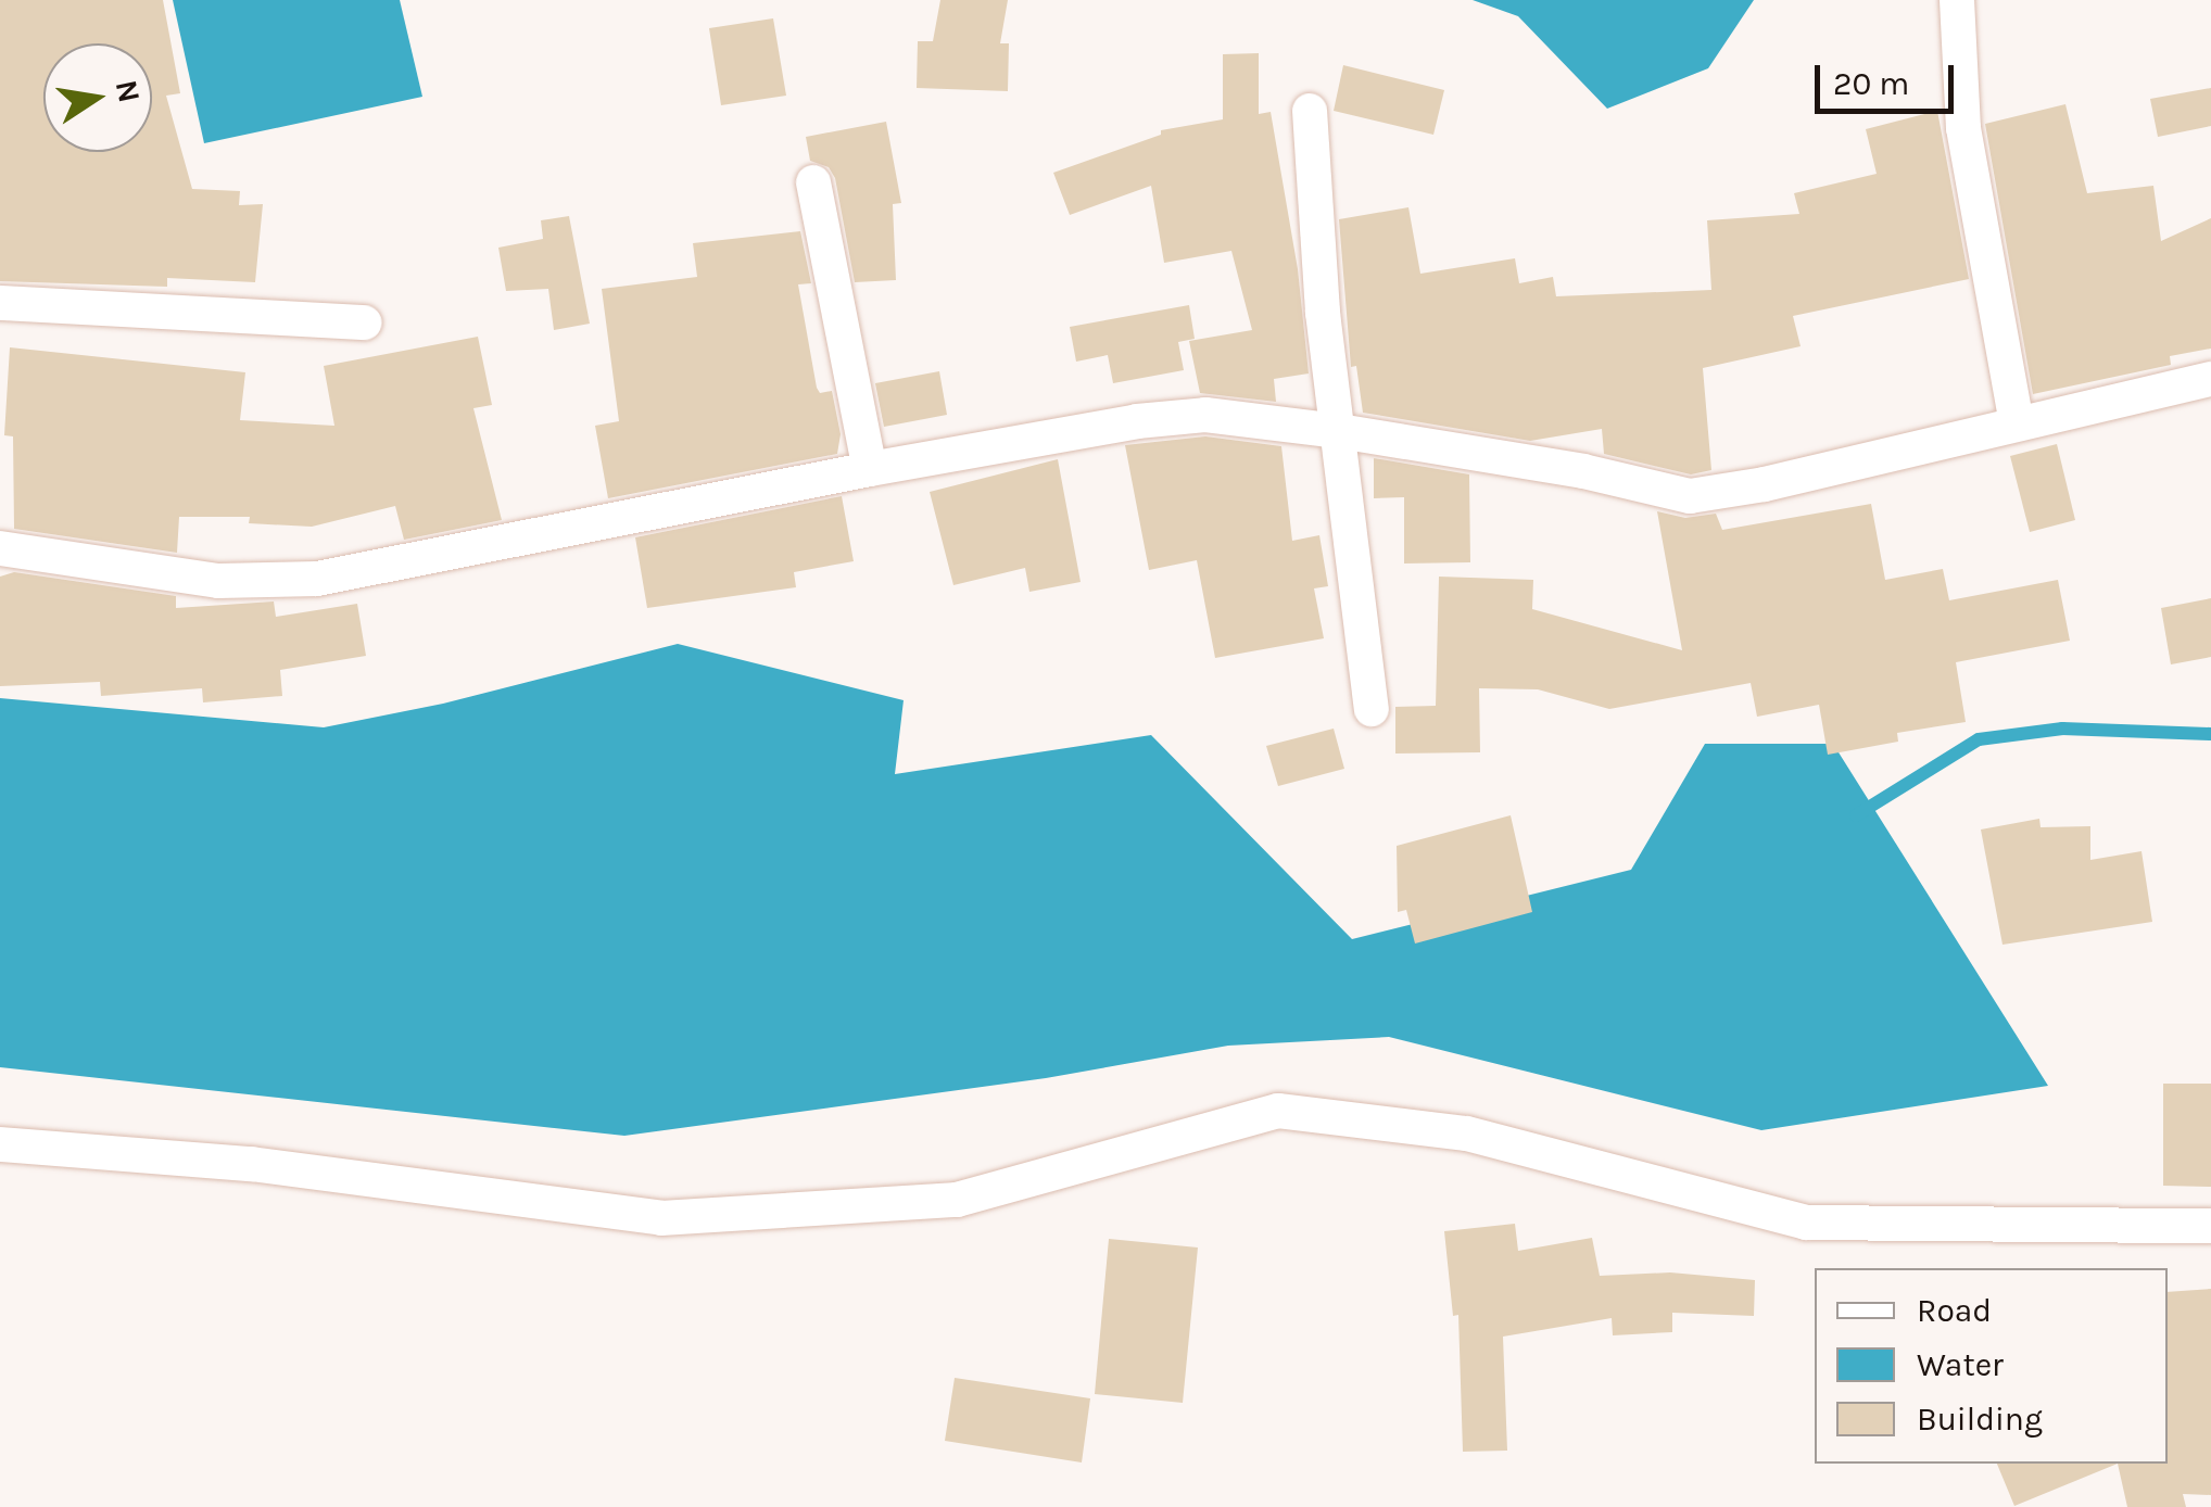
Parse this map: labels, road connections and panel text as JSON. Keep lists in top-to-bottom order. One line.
{"legend":["Road","Water","Building"],"scale_bar":"20 m","north":"right"}
